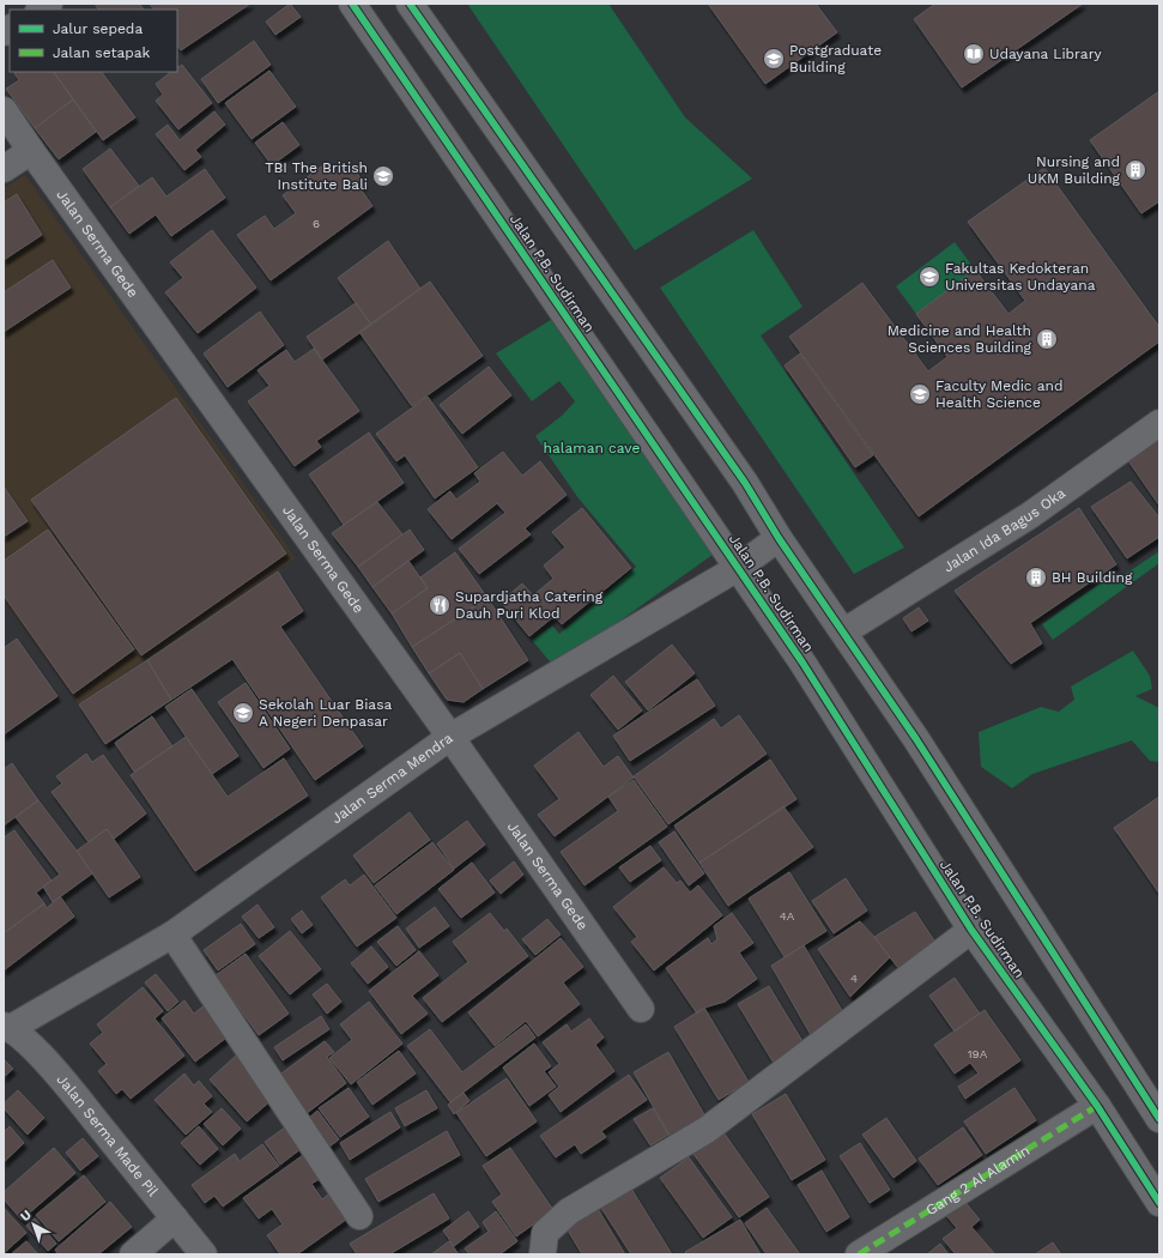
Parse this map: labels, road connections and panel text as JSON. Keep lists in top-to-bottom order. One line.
{"streets":{"street":["Jalan Serma Gede","Jalan P.B. Sudirman","Jalan Ida Bagus Oka","Jalan Serma Mendra","Jalan Serma Made Pil","Gang 2 Al Alamin"]},"crossings":[["Jalan Serma Gede","Jalan Serma Mendra"],["Jalan P.B. Sudirman","Jalan Serma Mendra"],["Jalan P.B. Sudirman","Gang 2 Al Alamin"],["Jalan Serma Mendra","Jalan Serma Made Pil"]],"parks":["halaman cave"],"places":{"library":["Udayana Library"],"school or university":["Postgraduate Building","TBI The British Institute Bali","Fakultas Kedokteran Universitas Undayana","Faculty Medic and Health Science","Sekolah Luar Biasa A Negeri Denpasar"],"building":["Nursing and UKM Building","Medicine and Health Sciences Building","BH Building"],"restaurant":["Supardjatha Catering Dauh Puri Klod"]},"house_numbers":["6","4A","4","19A"],"legend":["Jalur sepeda","Jalan setapak"],"north":"top left"}
